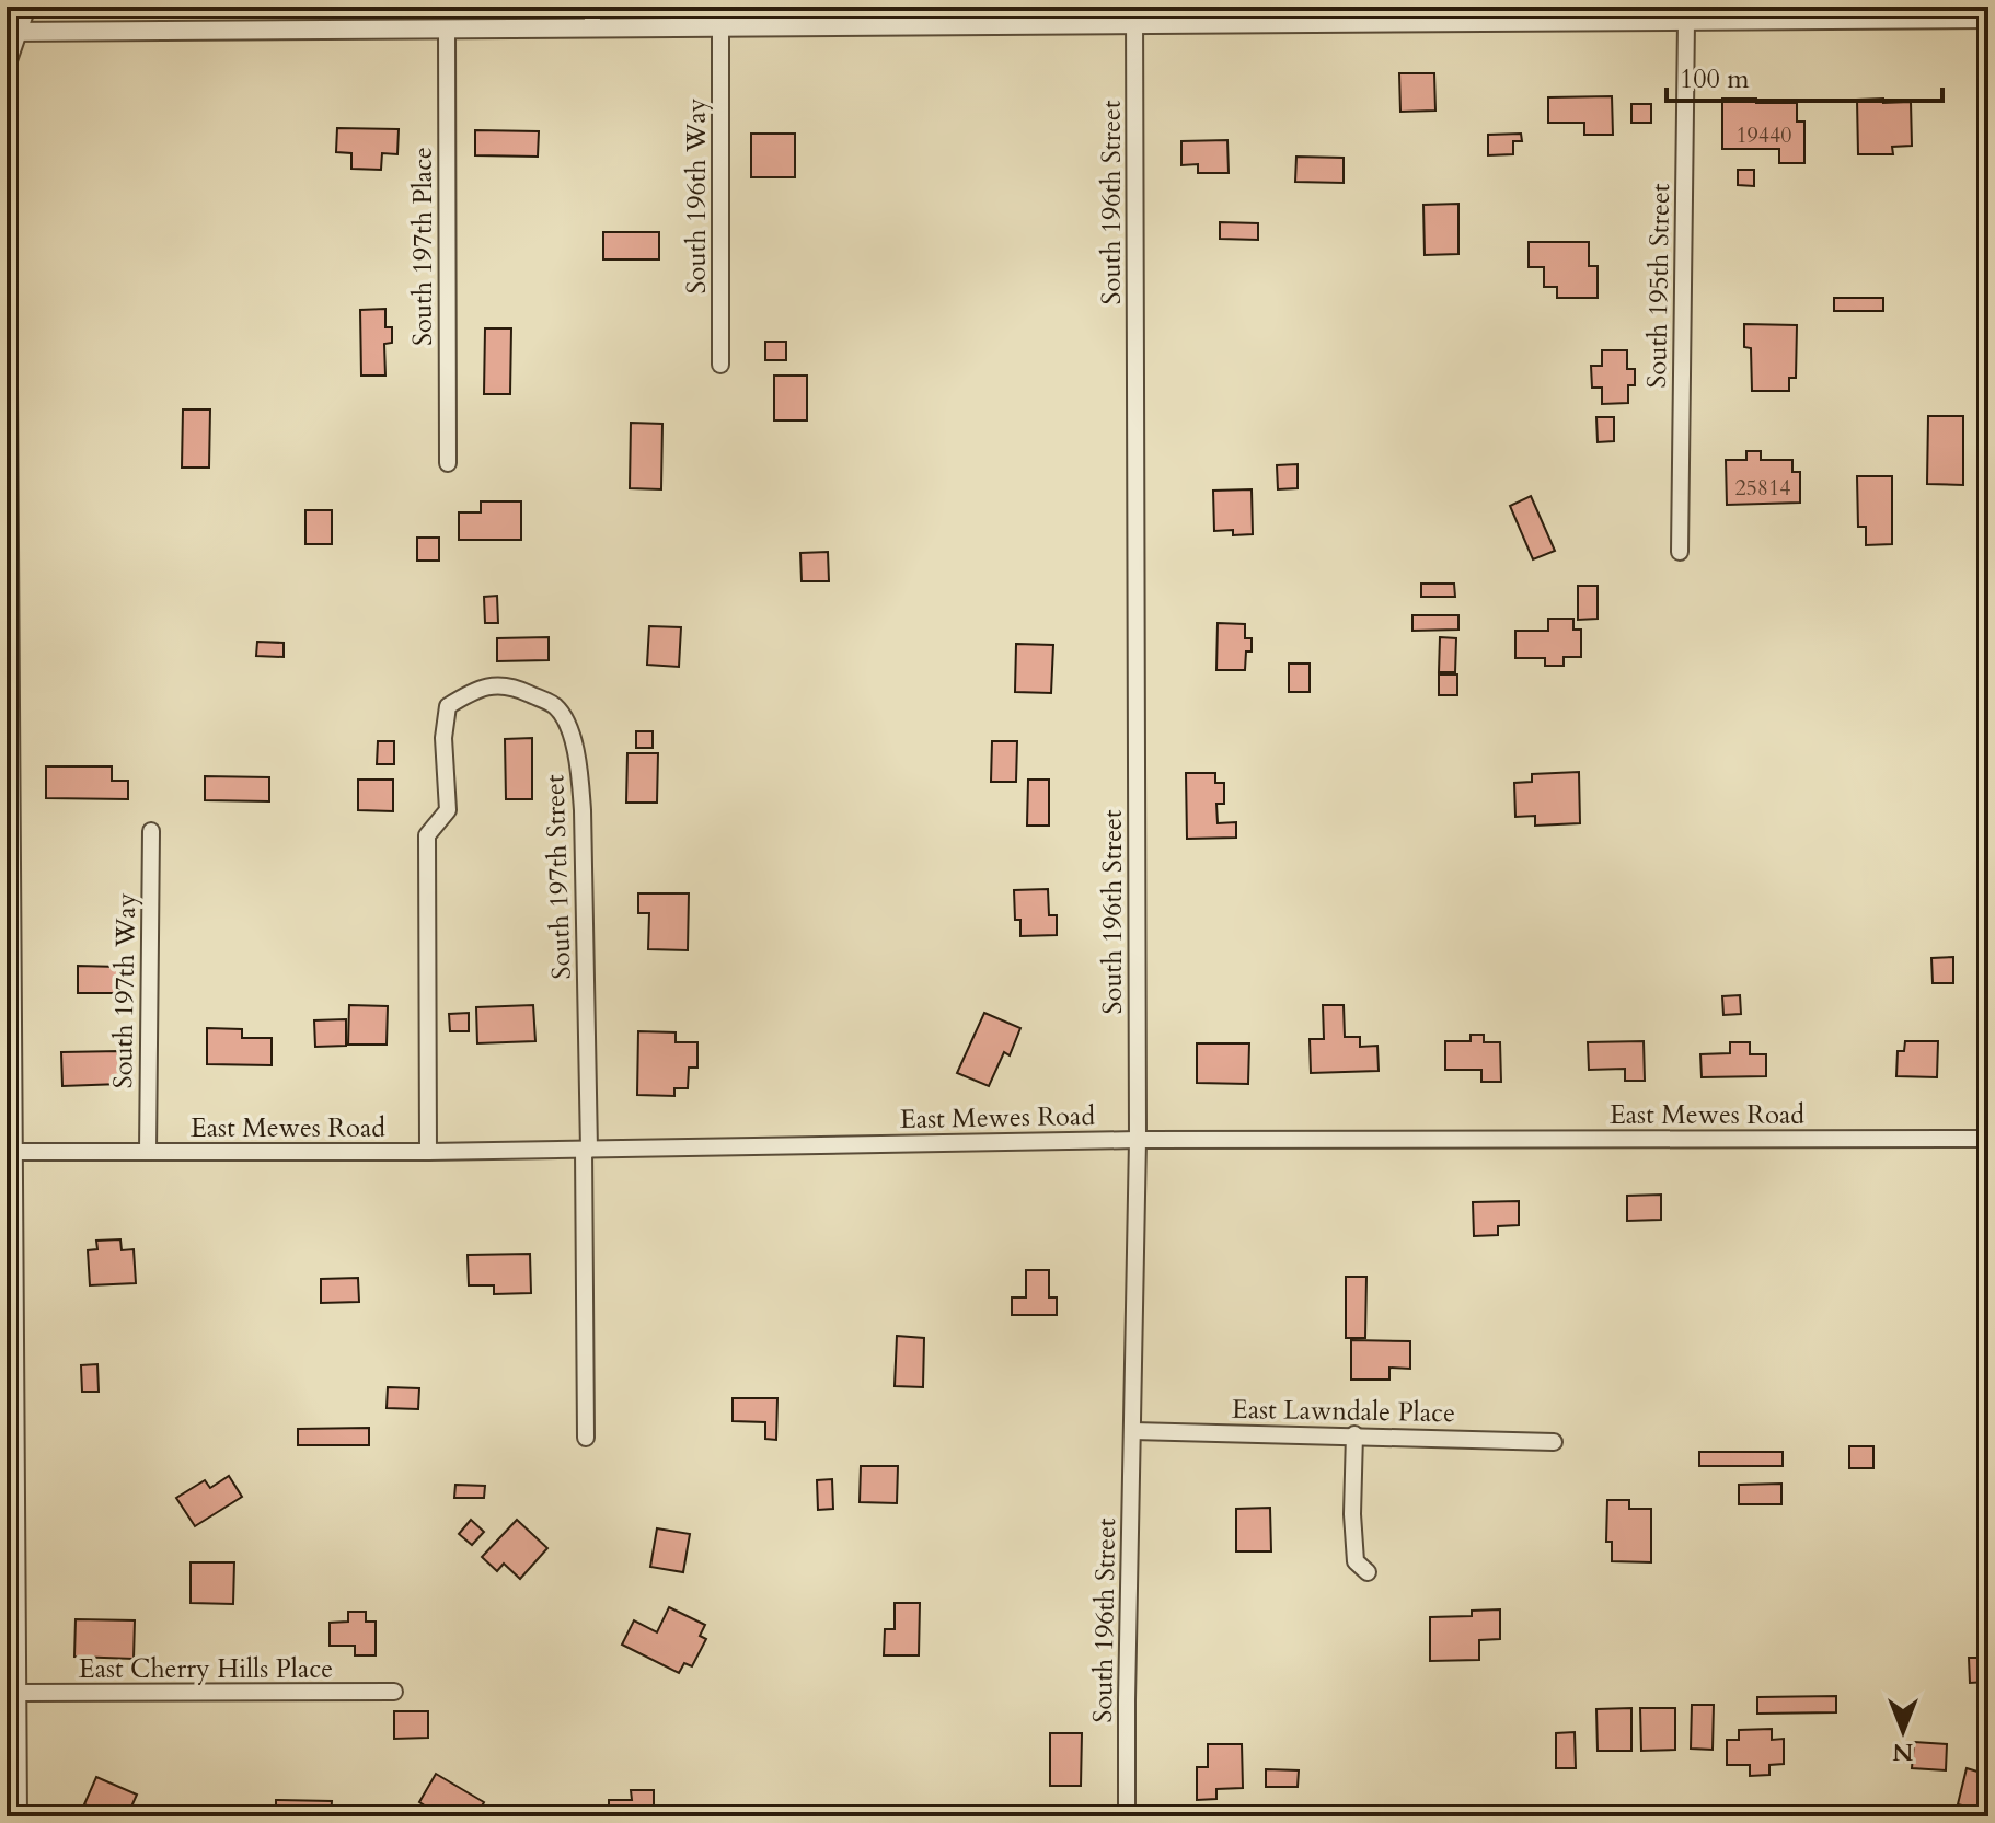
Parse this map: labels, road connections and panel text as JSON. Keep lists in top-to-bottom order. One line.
{"streets":{"street":["South 196th Way","South 196th Street","South 197th Place","South 195th Street","South 197th Street","South 197th Way","East Mewes Road","East Lawndale Place","East Cherry Hills Place"]},"crossings":[["South 196th Street","East Mewes Road"],["South 196th Street","East Lawndale Place"],["South 197th Street","East Mewes Road"],["South 197th Way","East Mewes Road"]],"house_numbers":["19440","25814"],"scale_bar":"100 m","north":"bottom"}
